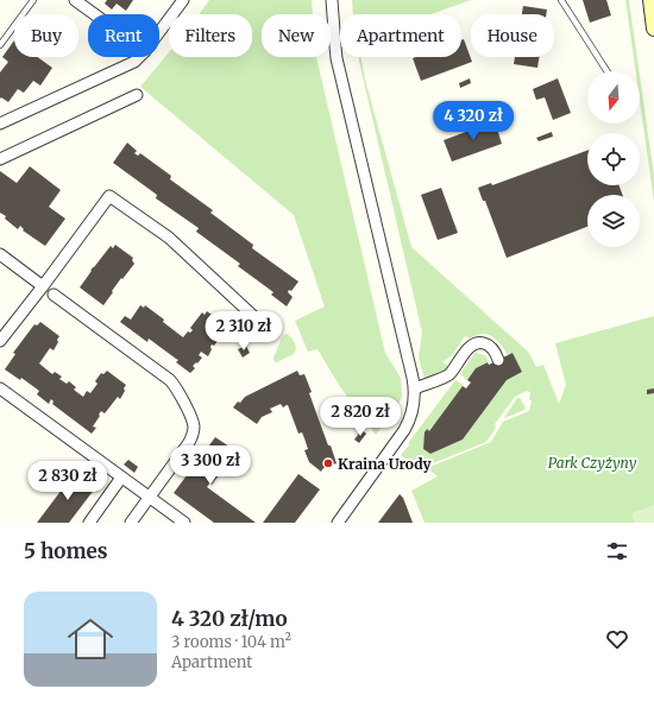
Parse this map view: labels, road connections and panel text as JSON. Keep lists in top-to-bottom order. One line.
{"parks":["Park Czyżyny"],"places":["Kraina Urody"],"north":"bottom","page":{"chip":["Buy","Rent","Filters","New","Apartment","House"],"price":["4 320 zł","2 310 zł","2 820 zł","3 300 zł","2 830 zł"],"heading":"5 homes","list":[{"name":"4 320 zł/mo","note":"3 rooms · 104 m² · Apartment"}]}}
